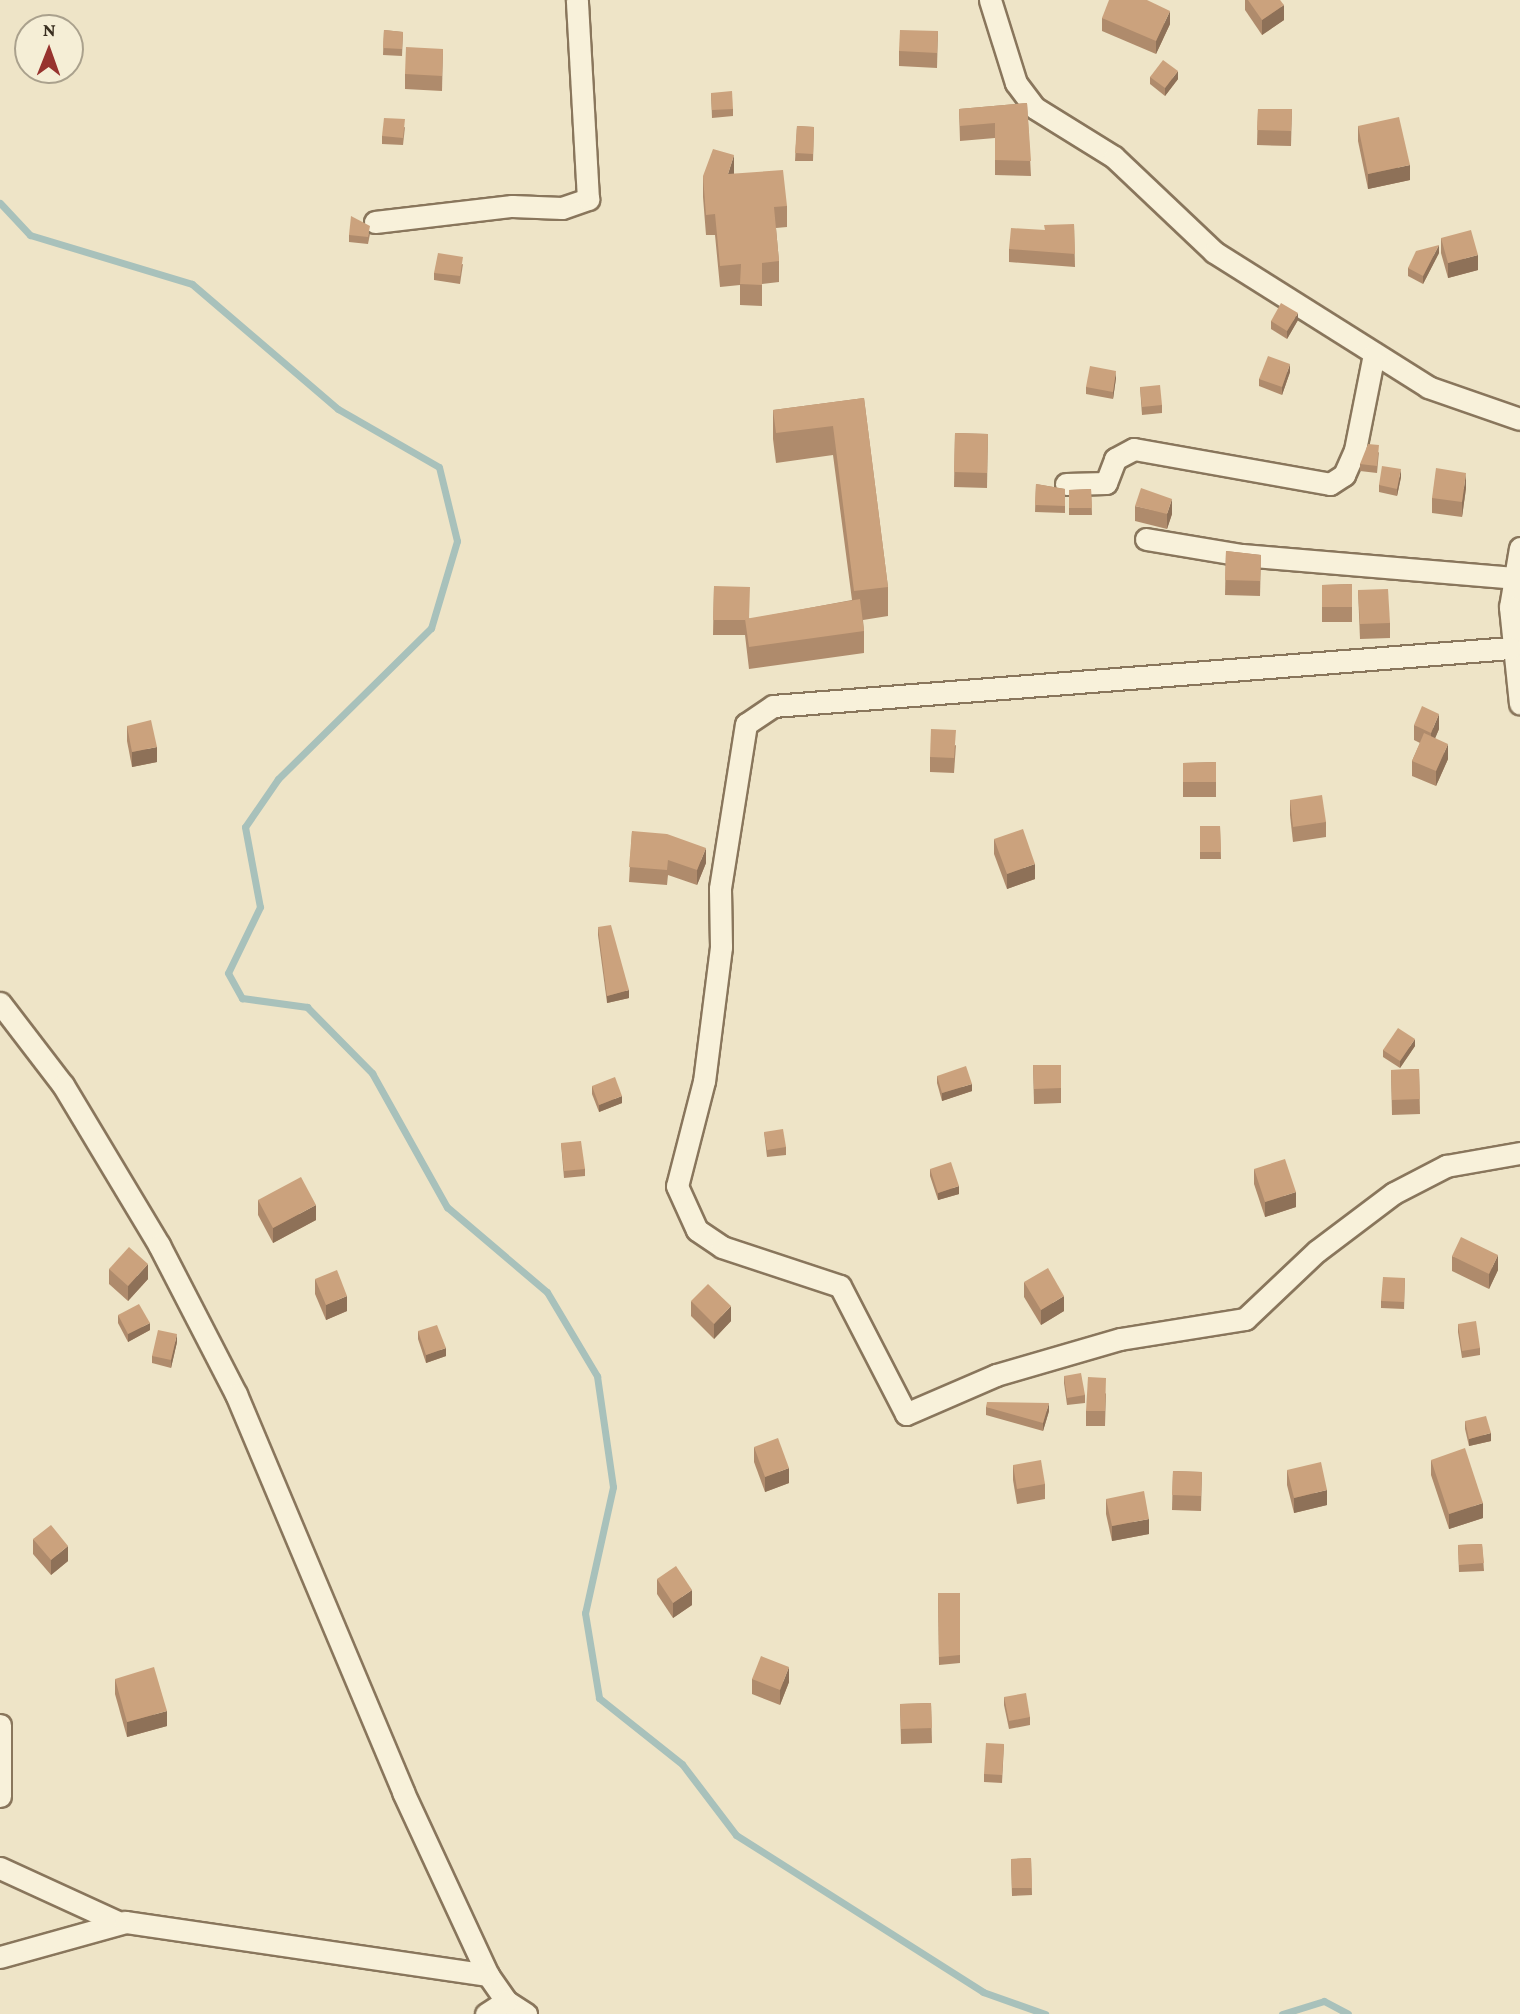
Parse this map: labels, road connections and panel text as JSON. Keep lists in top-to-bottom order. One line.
{"north":"top"}
